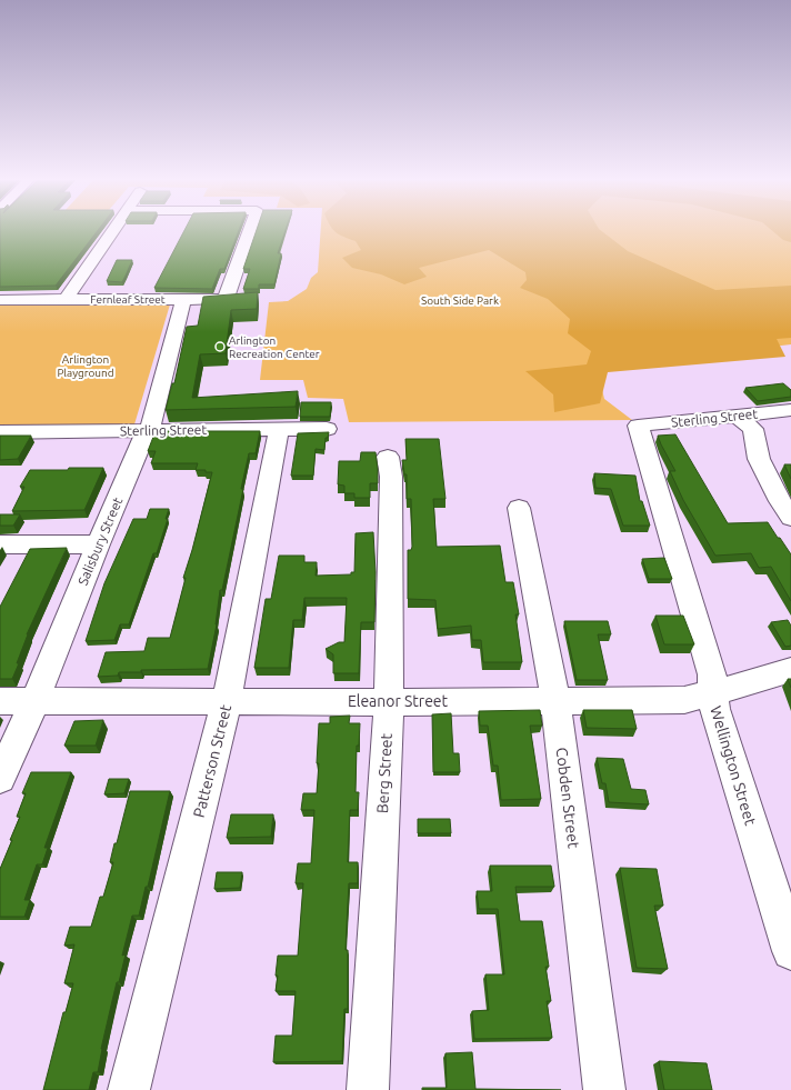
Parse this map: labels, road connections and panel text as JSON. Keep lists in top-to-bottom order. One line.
{"streets":{"street":["Fernleaf Street","Sterling Street","Salisbury Street","Eleanor Street","Patterson Street","Wellington Street","Berg Street","Cobden Street"]},"crossings":[["Fernleaf Street","Salisbury Street"],["Sterling Street","Salisbury Street"],["Sterling Street","Patterson Street"],["Sterling Street","Wellington Street"],["Salisbury Street","Eleanor Street"],["Eleanor Street","Patterson Street"],["Eleanor Street","Wellington Street"],["Eleanor Street","Berg Street"],["Eleanor Street","Cobden Street"]],"parks":["South Side Park","Arlington Playground"],"places":["Arlington Recreation Center"]}
